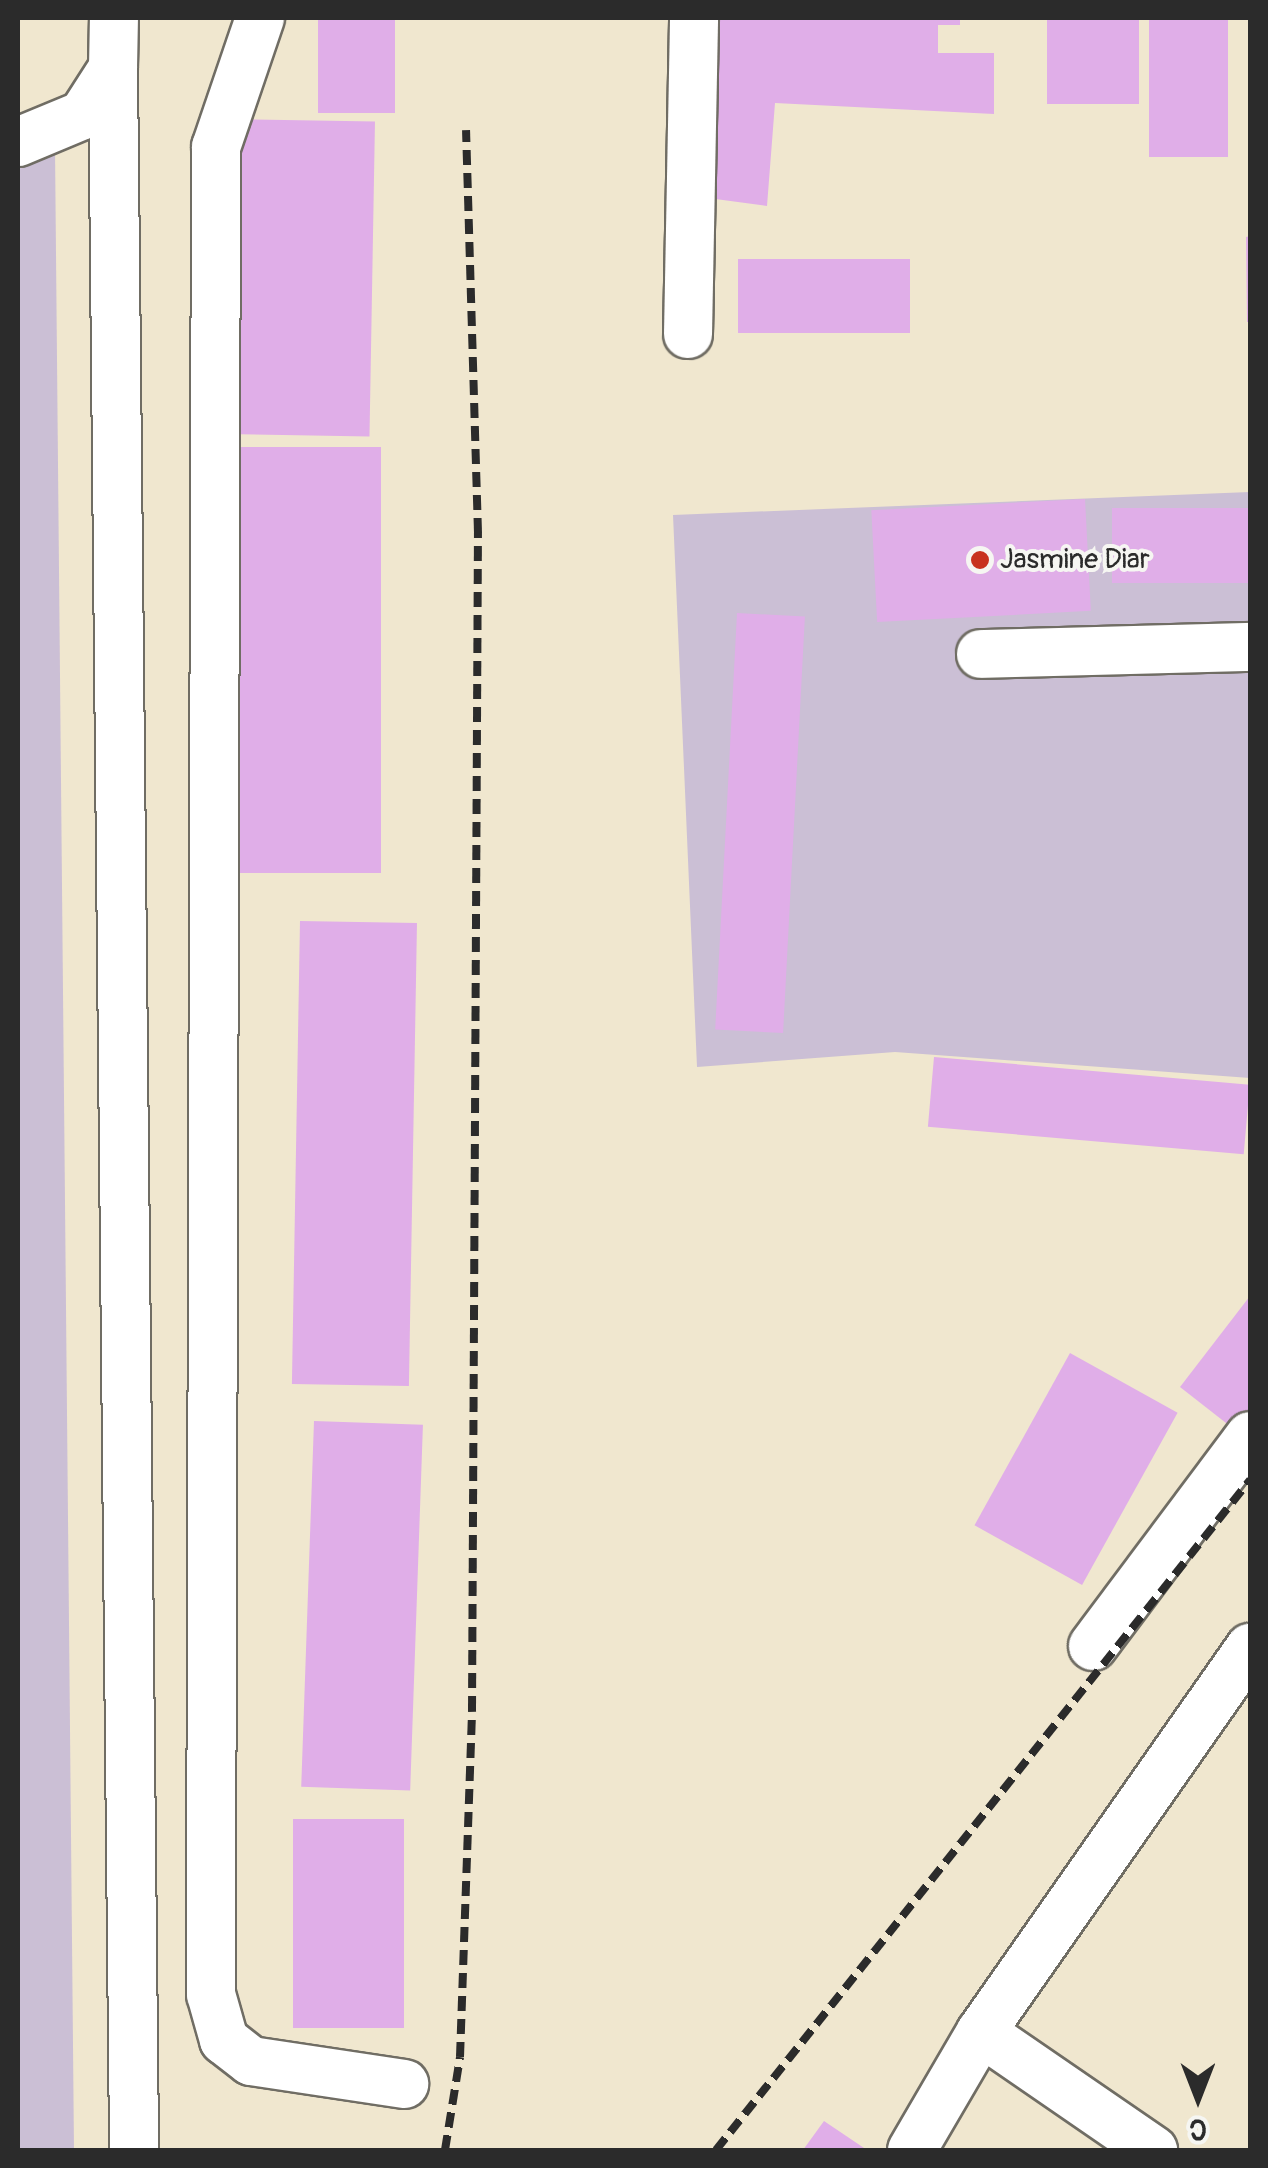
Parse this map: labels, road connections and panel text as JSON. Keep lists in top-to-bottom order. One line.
{"places":["Jasmine Diar"],"north":"bottom"}
